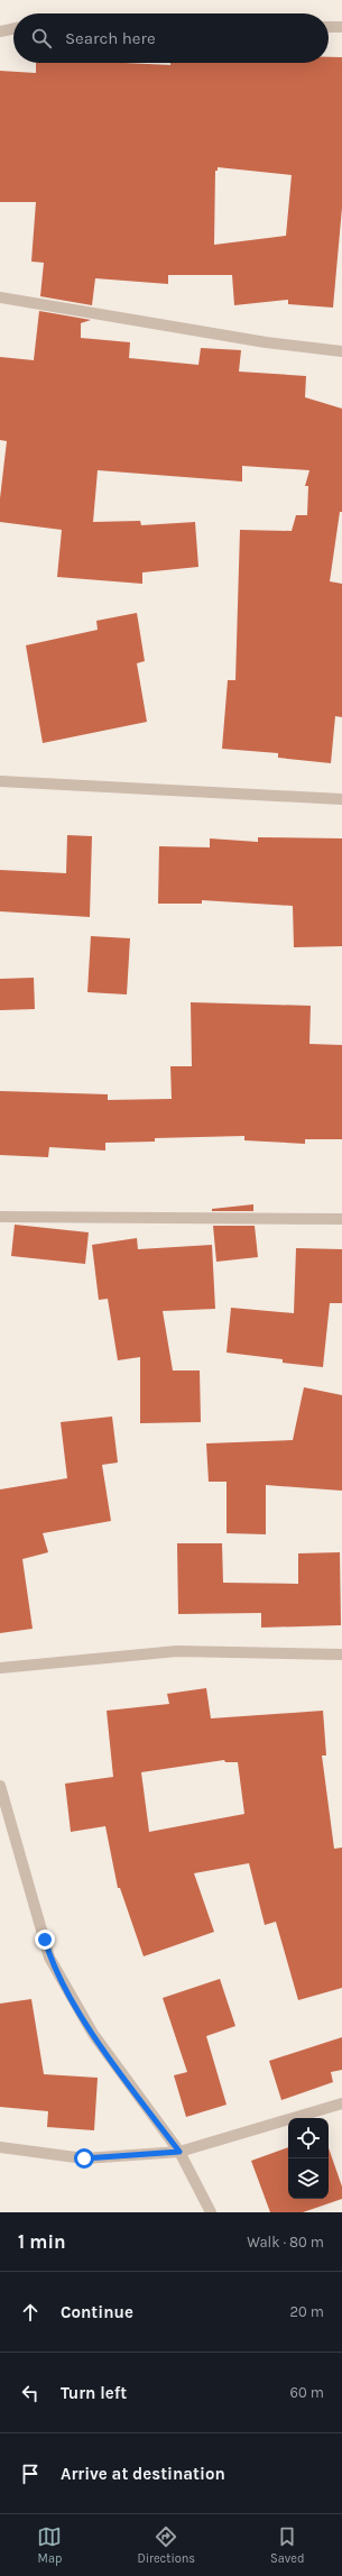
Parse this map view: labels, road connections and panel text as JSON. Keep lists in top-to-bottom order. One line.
{"page":{"search":"Search here","heading":["1 min","Walk · 80 m"],"list":[["Continue","20 m"],["Turn left","60 m"],"Arrive at destination"],"nav":["Map","Directions","Saved"]}}
